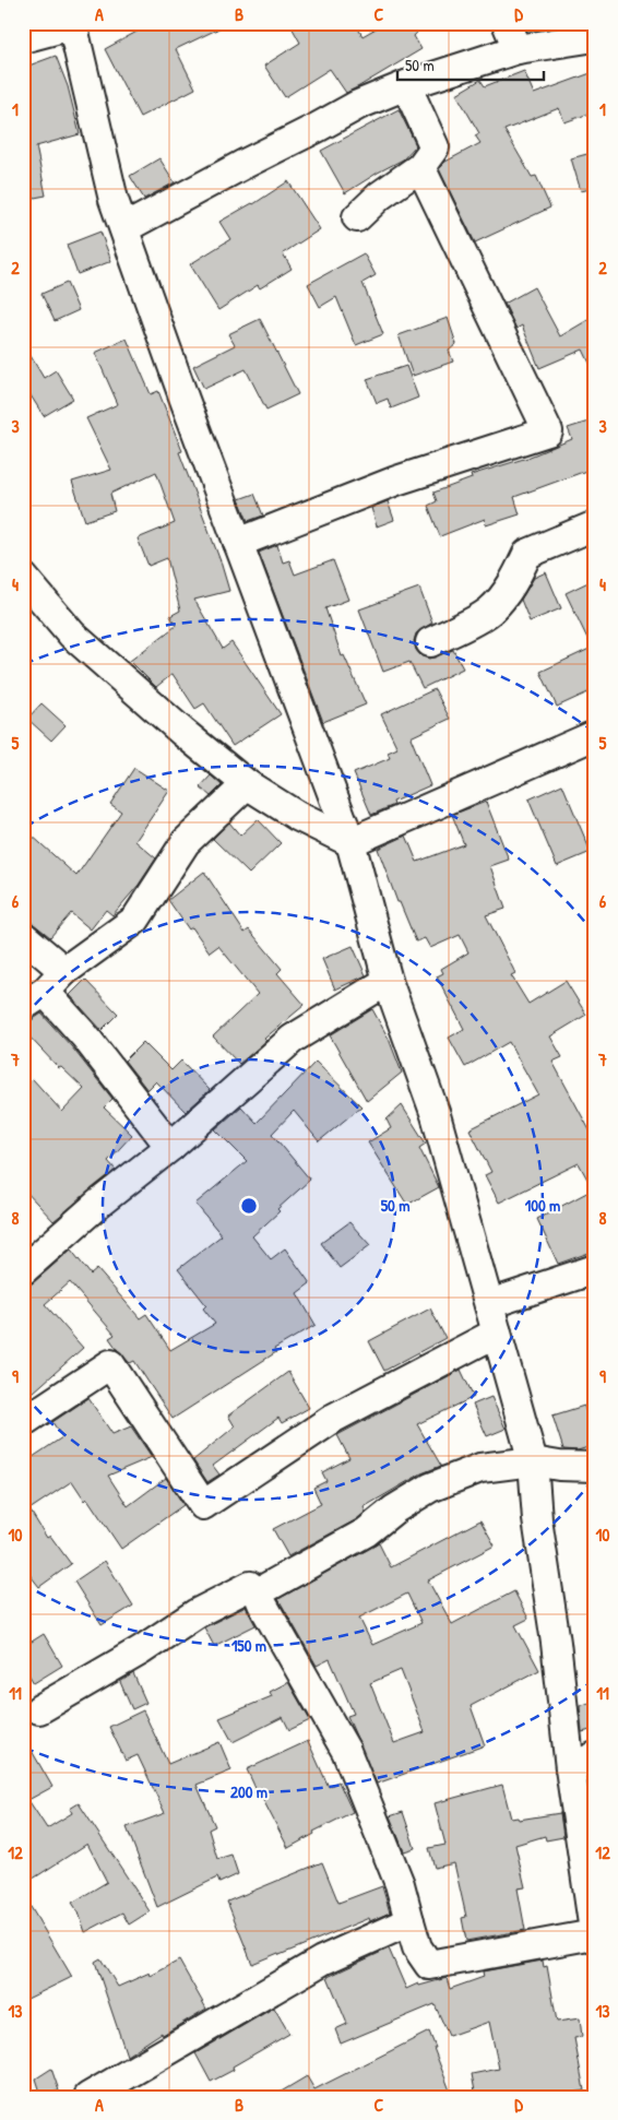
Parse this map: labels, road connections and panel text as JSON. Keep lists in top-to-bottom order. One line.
{"scale_bar":"50 m","grid":{"columns":["A","B","C","D"],"rows":["1","2","3","4","5","6","7","8","9","10","11","12","13"]},"rings":["50 m","100 m","150 m","200 m"]}
